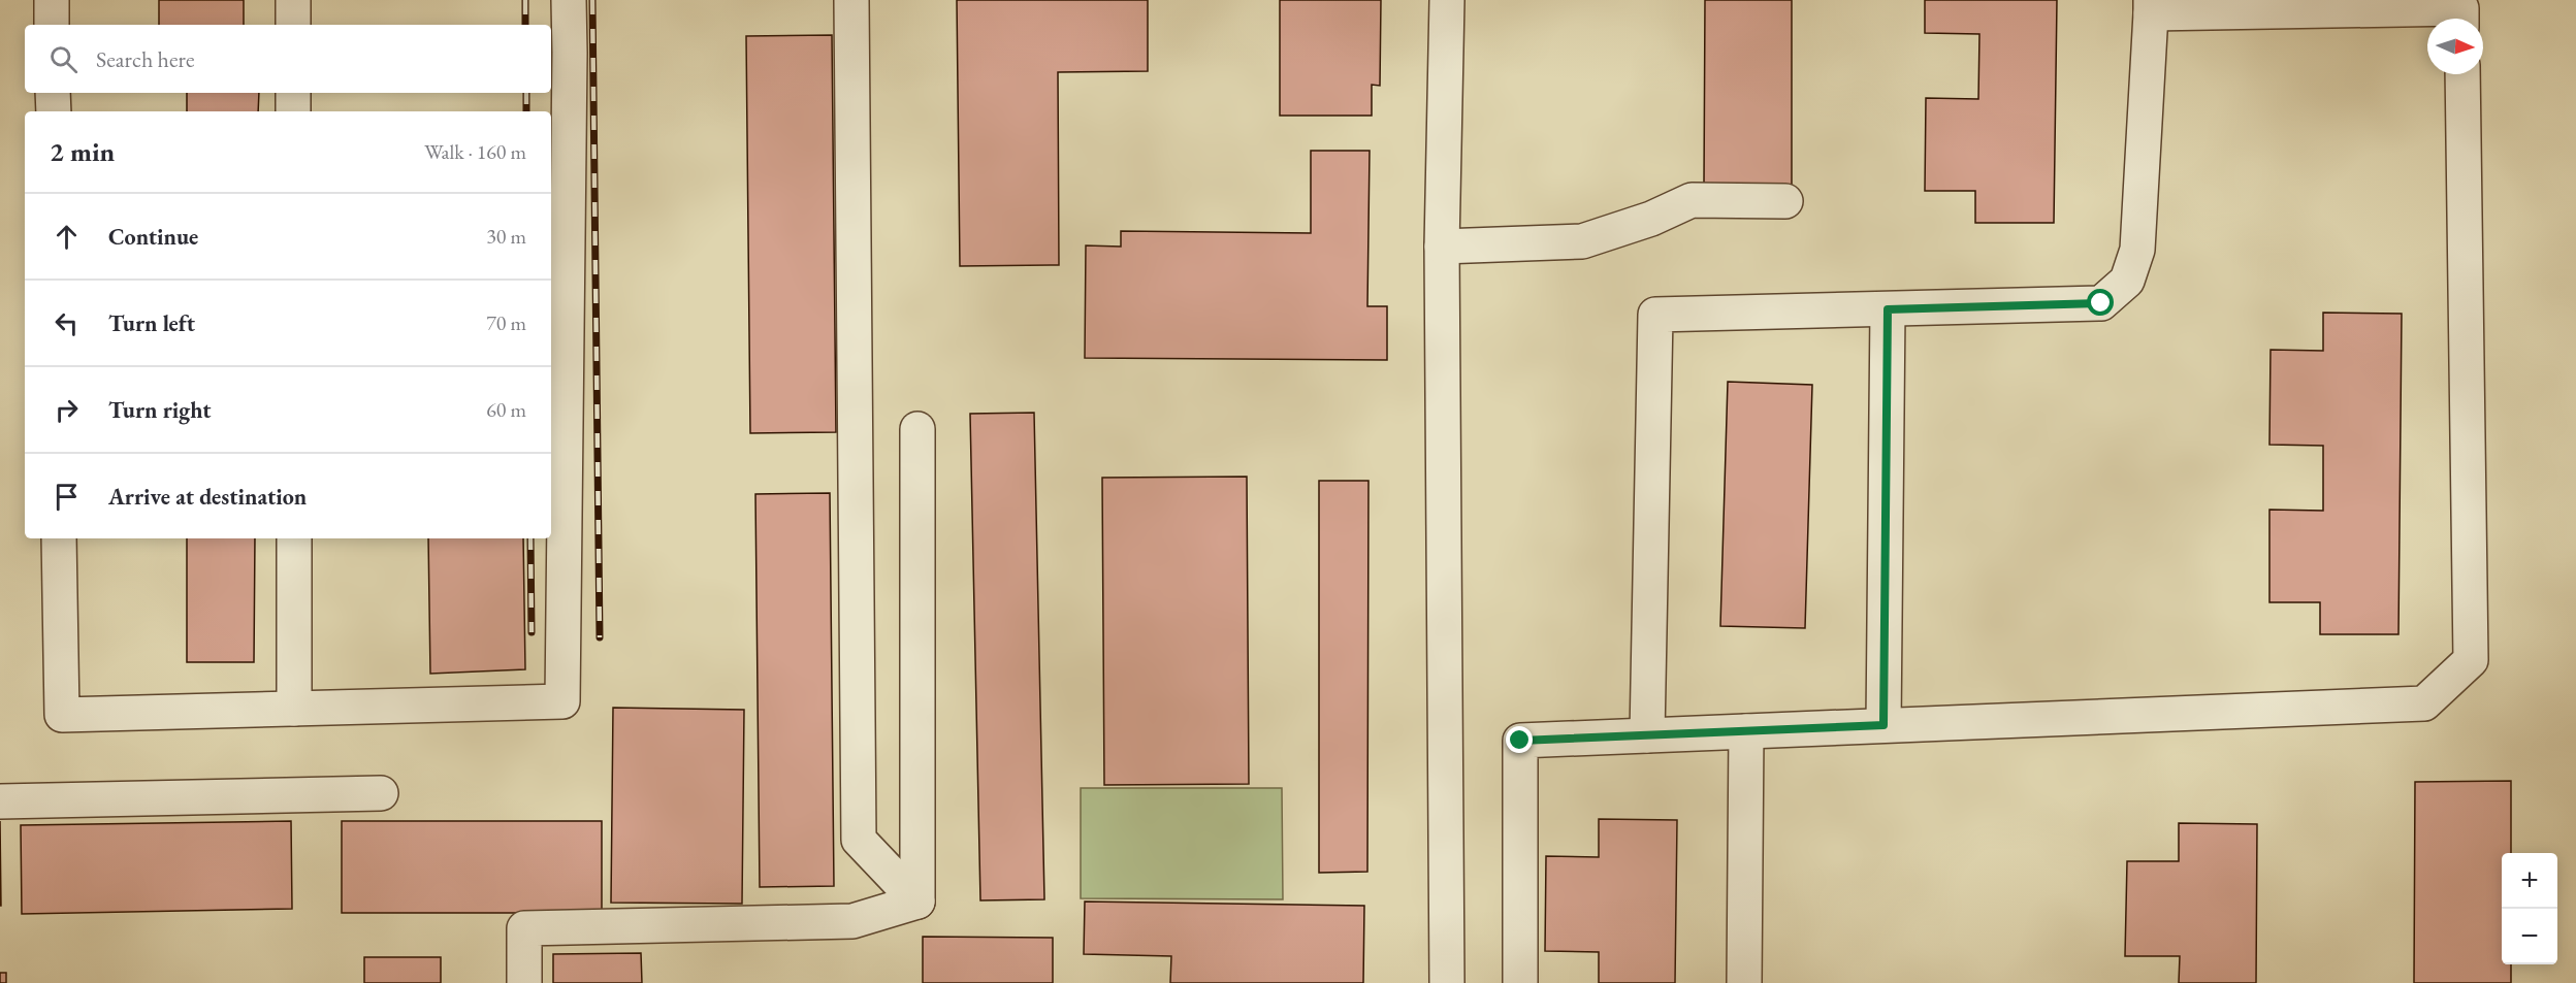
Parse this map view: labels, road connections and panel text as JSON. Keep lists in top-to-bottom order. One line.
{"north":"right","page":{"search":"Search here","heading":["2 min","Walk · 160 m"],"list":[["Continue","30 m"],["Turn left","70 m"],["Turn right","60 m"],"Arrive at destination"],"map_buttons":["+","−"]}}
